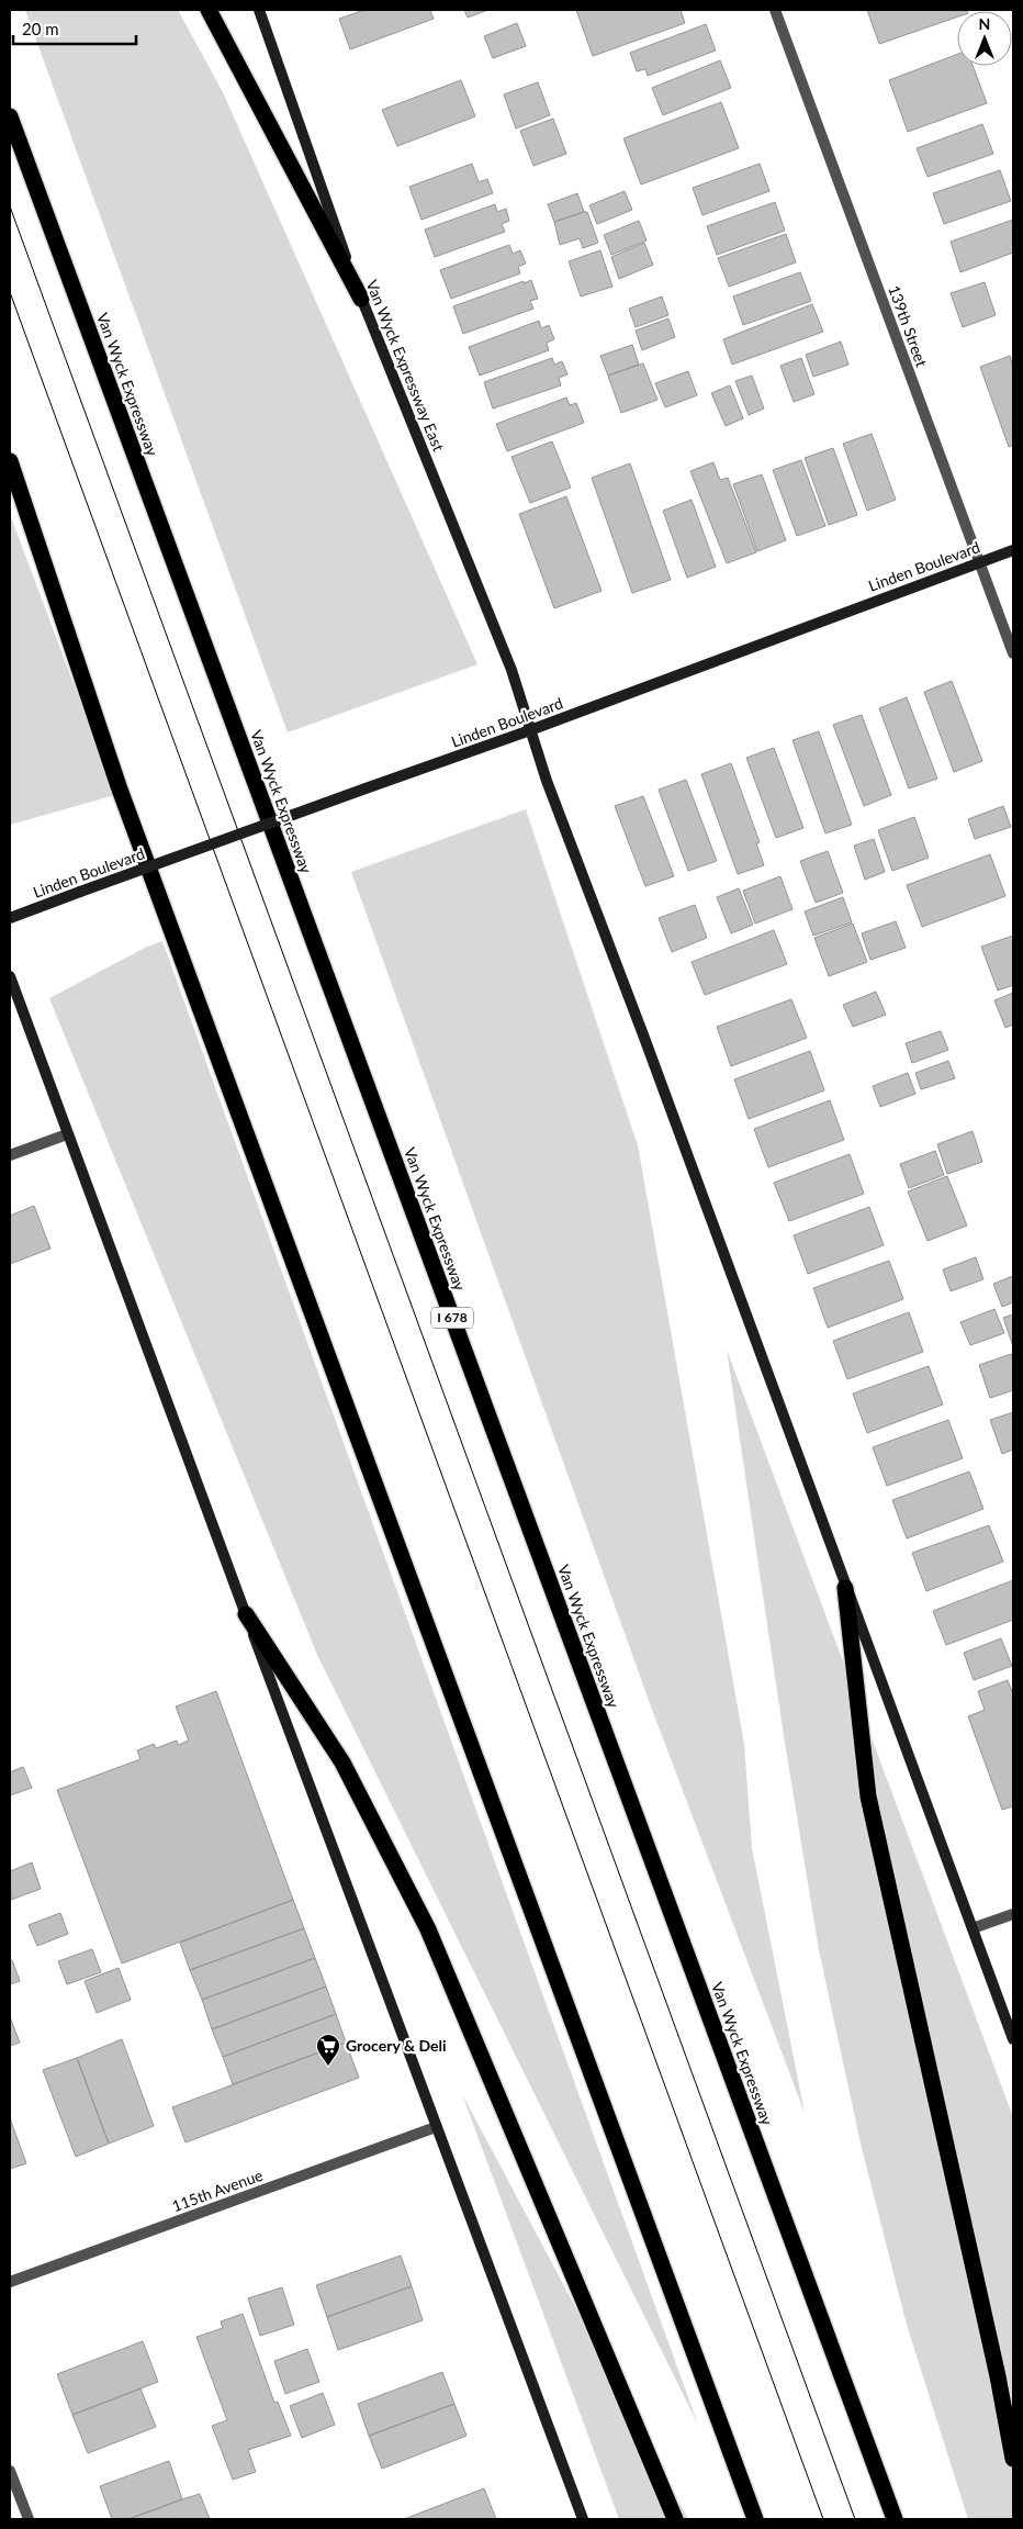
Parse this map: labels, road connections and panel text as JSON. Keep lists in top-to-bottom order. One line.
{"streets":{"highway":["Van Wyck Expressway","I 678"],"main road":["Van Wyck Expressway East","Linden Boulevard"],"street":["139th Street","115th Avenue"]},"crossings":[["139th Street","Linden Boulevard"],["Van Wyck Expressway East","Linden Boulevard"]],"places":{"supermarket":["Grocery & Deli"]},"scale_bar":"20 m","north":"top"}
